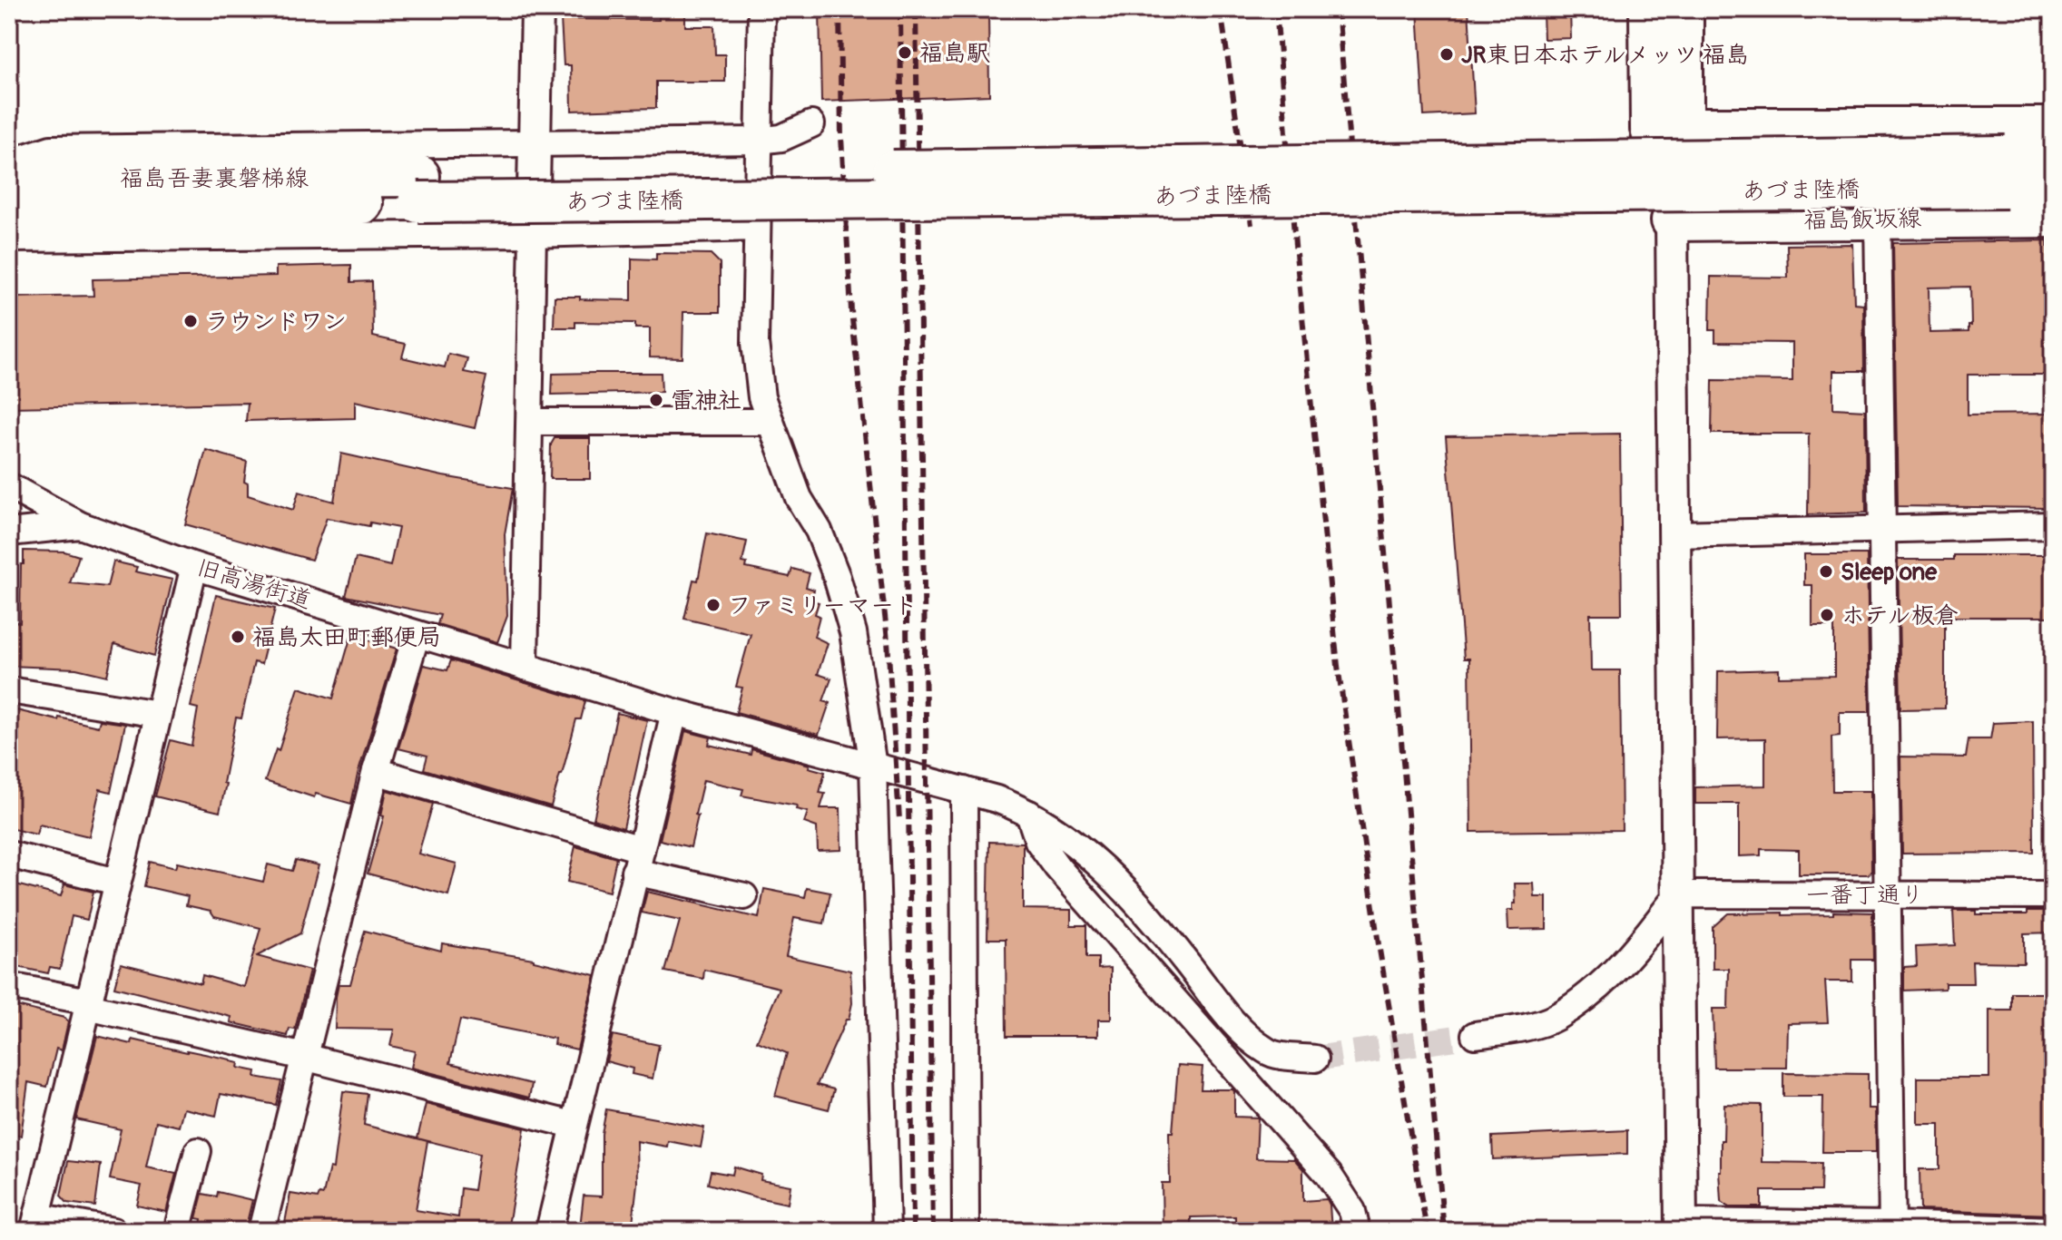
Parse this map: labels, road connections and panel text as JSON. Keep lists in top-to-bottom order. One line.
{"streets":{"main road":["福島吾妻裏磐梯線","あづま陸橋","福島飯坂線"],"street":["旧高湯街道","一番丁通り"]},"crossings":[["福島吾妻裏磐梯線","あづま陸橋"]],"places":["福島駅","JR東日本ホテルメッツ 福島","ラウンドワン","雷神社","Sleep one","ファミリーマート","ホテル板倉","福島太田町郵便局"]}
